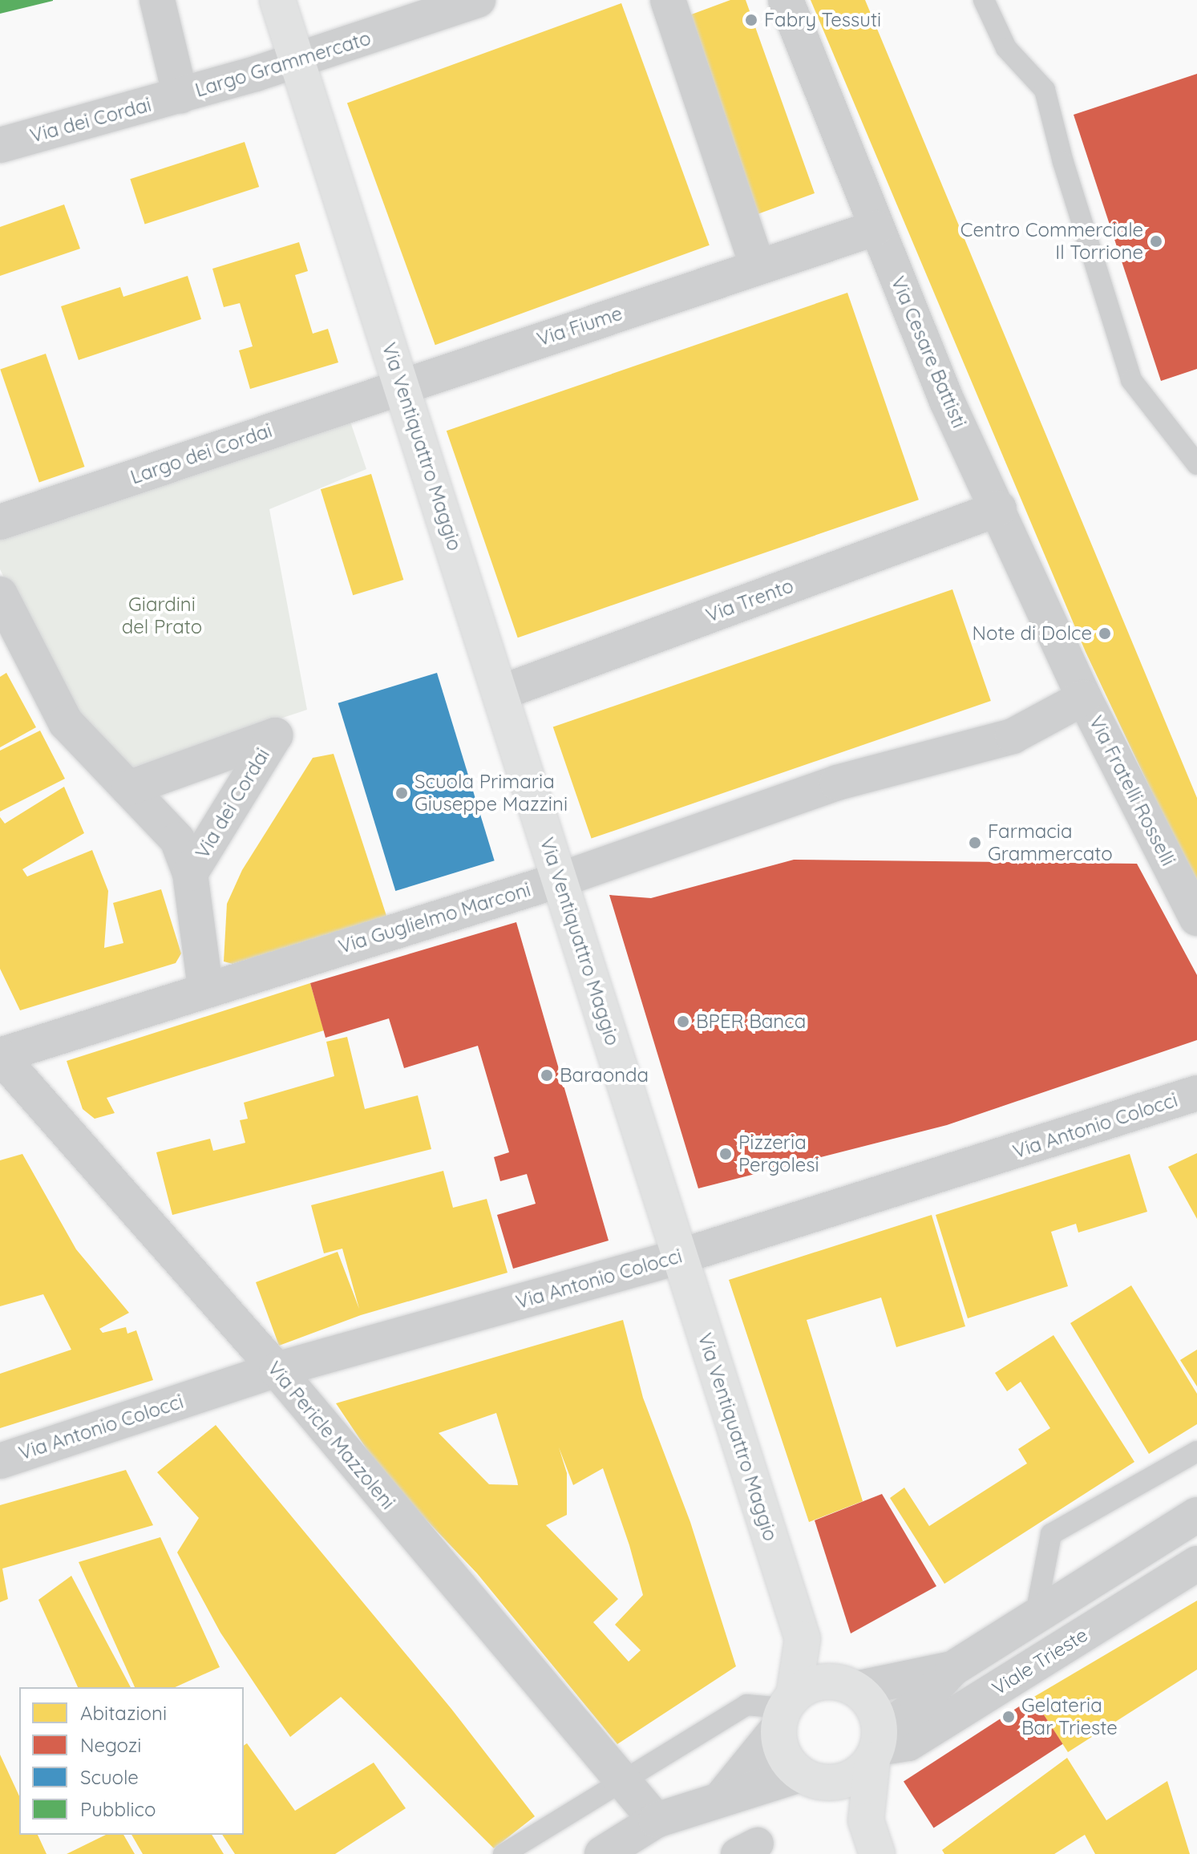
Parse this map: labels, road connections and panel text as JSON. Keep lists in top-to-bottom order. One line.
{"streets":{"main road":["Via Ventiquattro Maggio","Viale Trieste"],"street":["Largo Grammercato","Via dei Cordai","Via Fiume","Via Cesare Battisti","Largo dei Cordai","Via Trento","Via Fratelli Rosselli","Via Guglielmo Marconi","Via Antonio Colocci","Via Pericle Mazzoleni"]},"crossings":[["Largo Grammercato","Via dei Cordai"],["Largo Grammercato","Via Ventiquattro Maggio"],["Via dei Cordai","Via Guglielmo Marconi"],["Via Fiume","Via Cesare Battisti"],["Via Fiume","Via Ventiquattro Maggio"],["Via Fiume","Largo dei Cordai"],["Via Cesare Battisti","Via Trento"],["Via Cesare Battisti","Via Fratelli Rosselli"],["Via Cesare Battisti","Via Guglielmo Marconi"],["Via Ventiquattro Maggio","Largo dei Cordai"],["Via Ventiquattro Maggio","Via Trento"],["Via Ventiquattro Maggio","Via Guglielmo Marconi"],["Via Ventiquattro Maggio","Via Antonio Colocci"],["Via Ventiquattro Maggio","Viale Trieste"],["Via Fratelli Rosselli","Via Guglielmo Marconi"],["Via Guglielmo Marconi","Via Pericle Mazzoleni"],["Via Antonio Colocci","Via Pericle Mazzoleni"],["Via Pericle Mazzoleni","Viale Trieste"]],"parks":["Giardini del Prato"],"places":["Fabry Tessuti","Centro Commerciale Il Torrione","Note di Dolce","Scuola Primaria Giuseppe Mazzini","Farmacia Grammercato","BPER Banca","Baraonda","Pizzeria Pergolesi","Gelateria Bar Trieste"],"legend":["Abitazioni","Negozi","Scuole","Pubblico"]}
